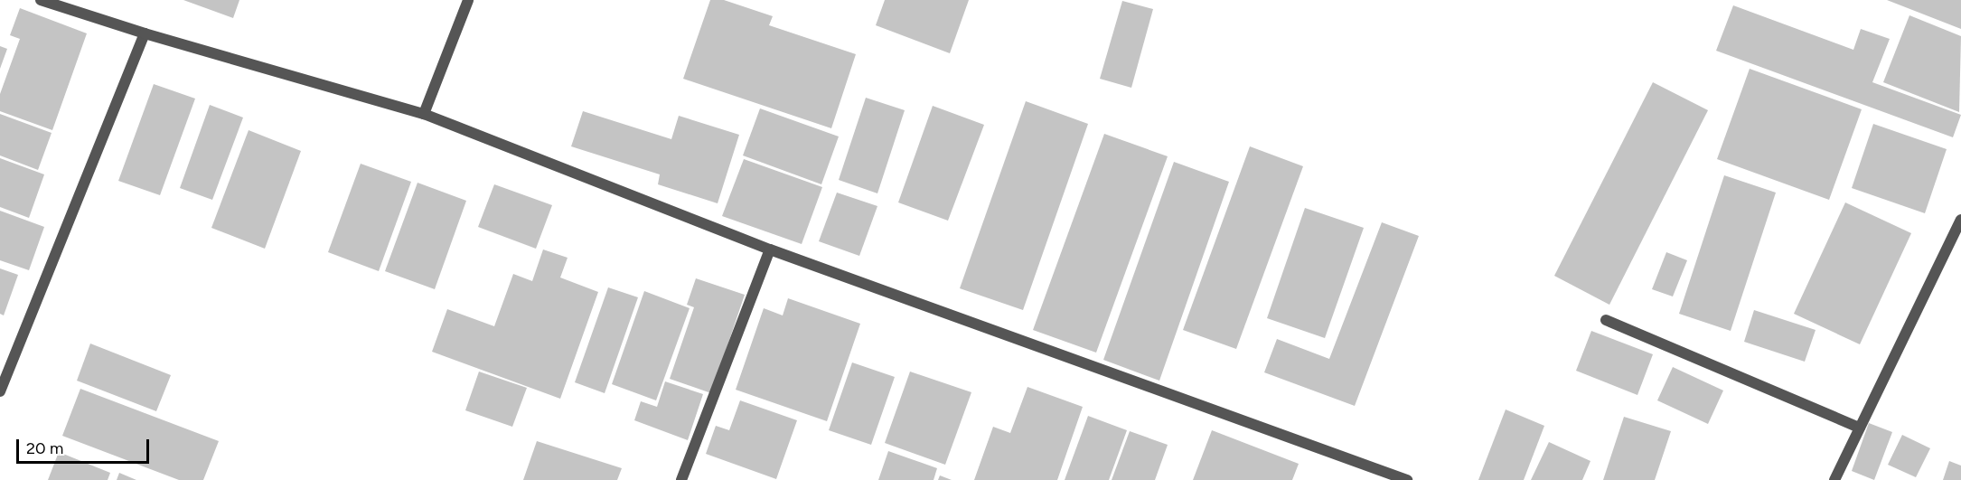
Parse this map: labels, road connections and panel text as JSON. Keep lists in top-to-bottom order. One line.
{"scale_bar":"20 m"}
